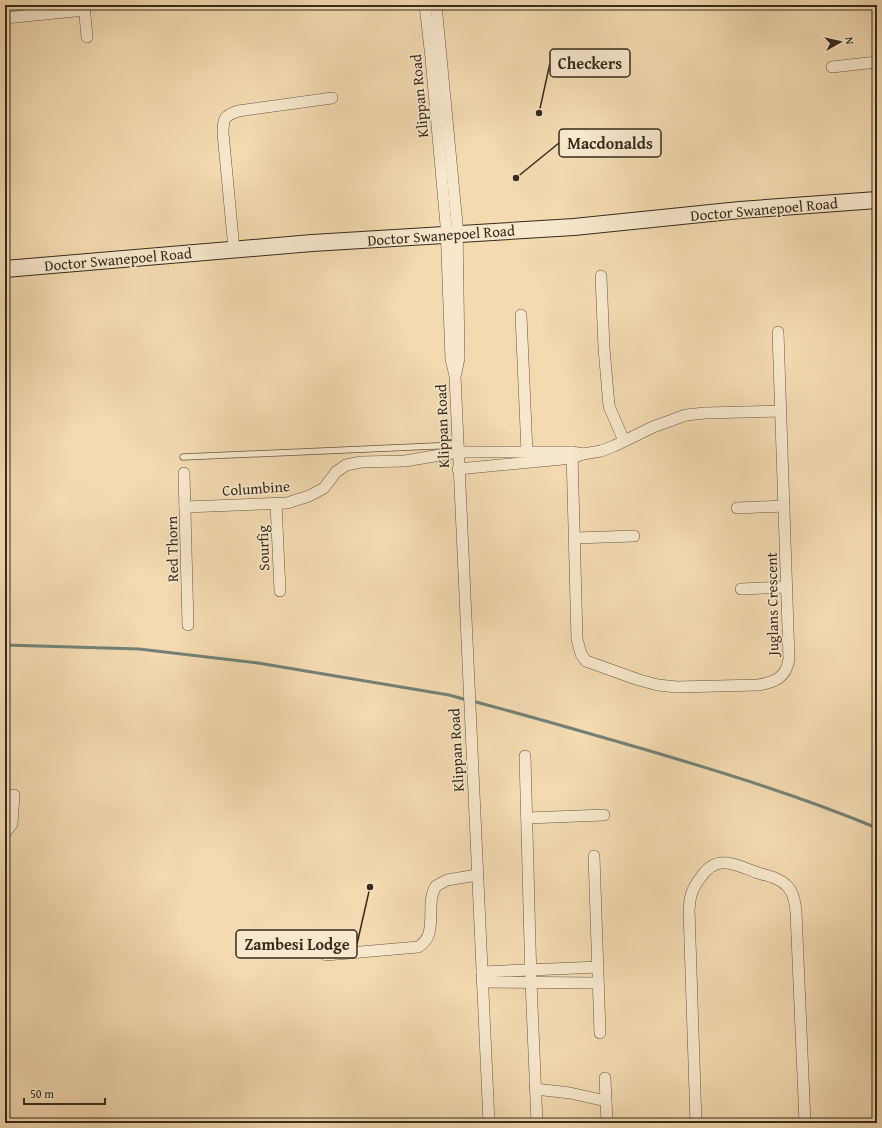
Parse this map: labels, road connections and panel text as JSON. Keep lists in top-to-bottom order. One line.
{"streets":{"main road":["Doctor Swanepoel Road"],"street":["Klippan Road","Columbine","Sourfig","Red Thorn","Juglans Crescent"]},"crossings":[["Klippan Road","Doctor Swanepoel Road"],["Klippan Road","Columbine"],["Columbine","Sourfig"],["Columbine","Red Thorn"],["Columbine","Juglans Crescent"]],"places":["Checkers","Macdonalds","Zambesi Lodge"],"scale_bar":"50 m","north":"right"}
